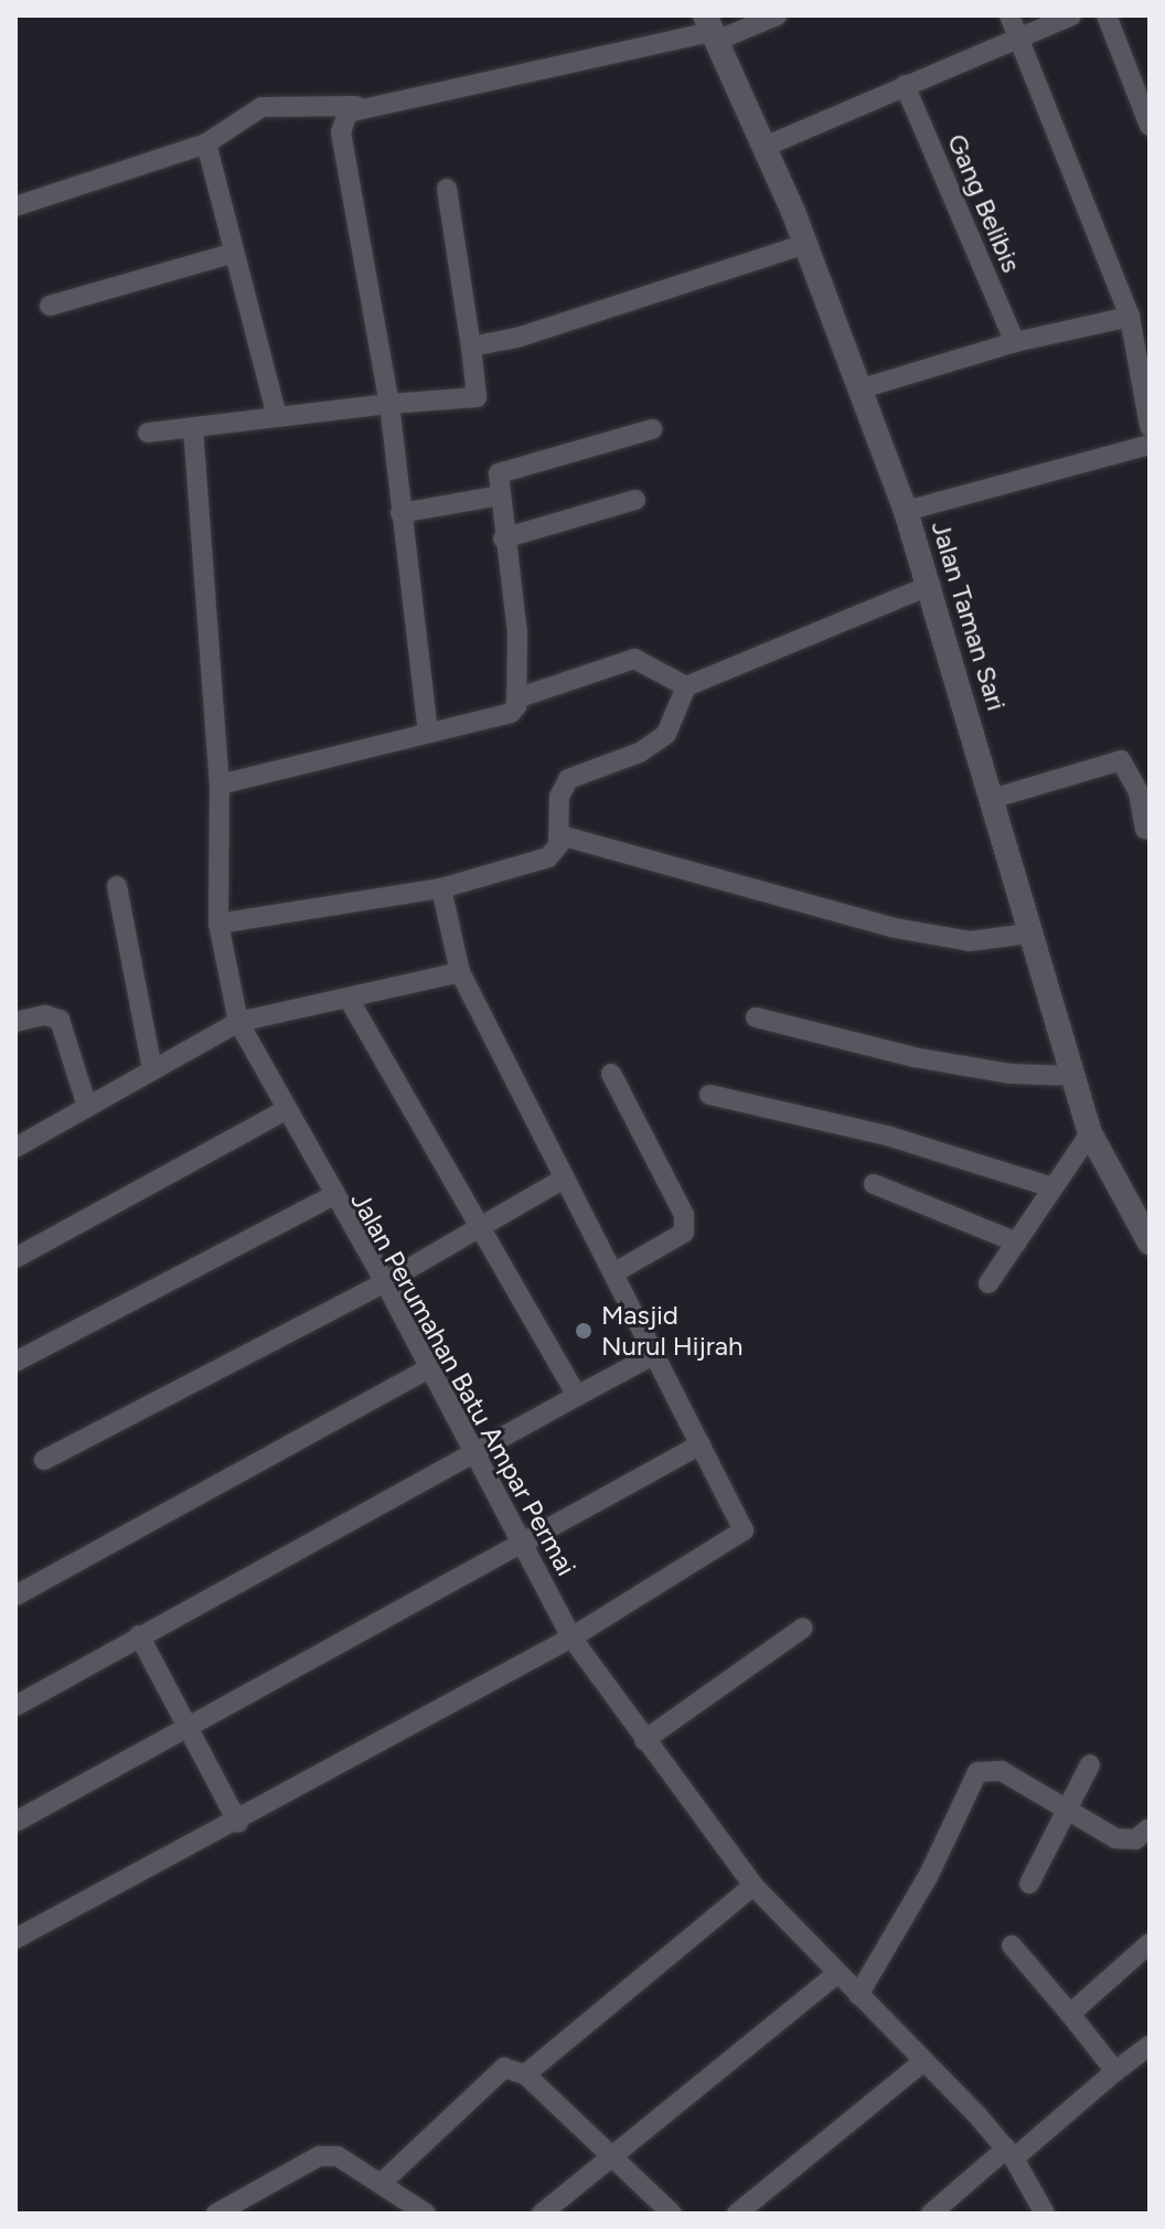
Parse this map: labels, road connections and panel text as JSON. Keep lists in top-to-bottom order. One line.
{"streets":{"street":["Gang Belibis","Jalan Taman Sari","Jalan Perumahan Batu Ampar Permai"]},"places":["Masjid Nurul Hijrah"]}
